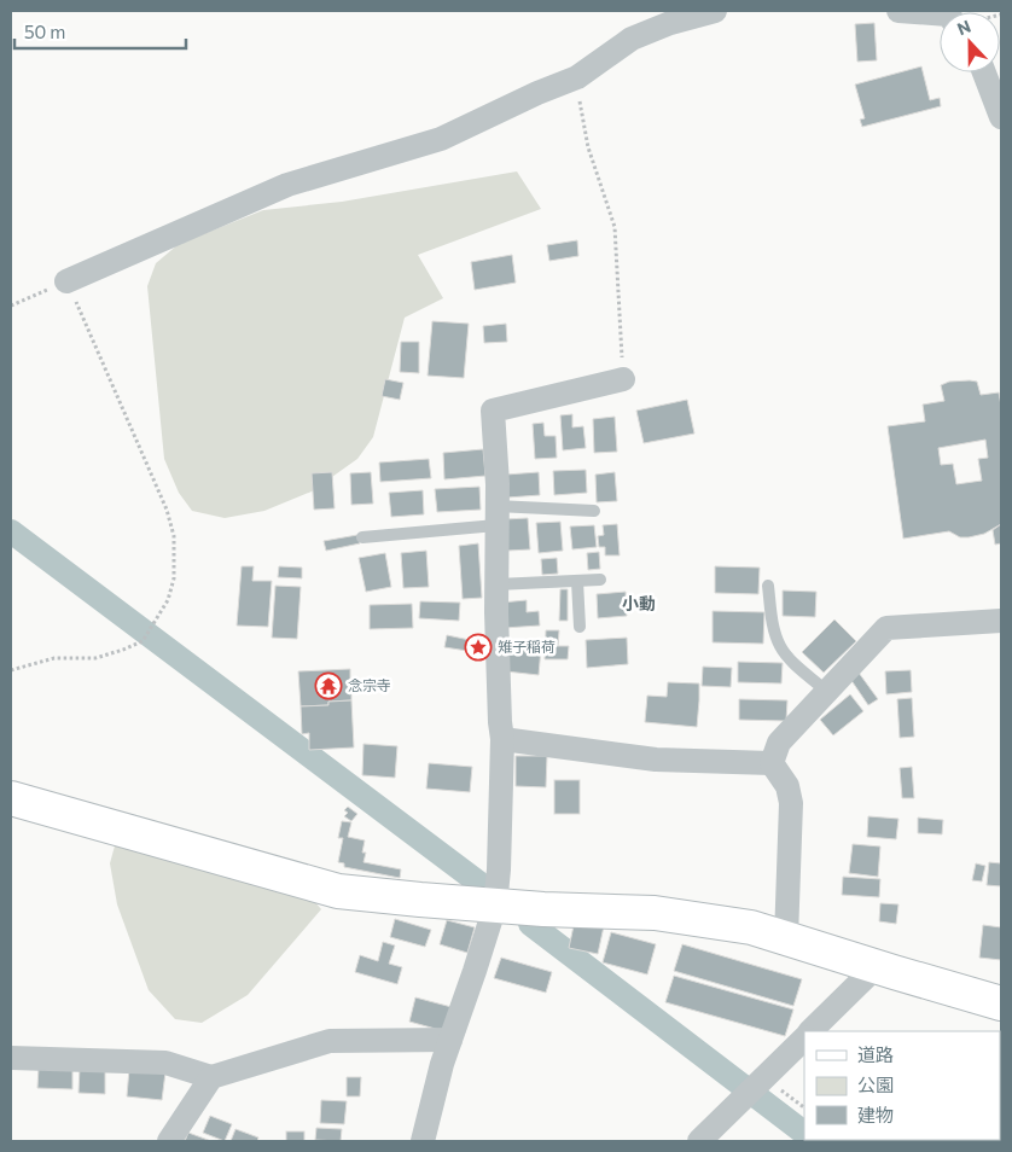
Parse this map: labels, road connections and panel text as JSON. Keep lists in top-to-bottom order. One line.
{"districts":["小動"],"places":{"place":["雉子稲荷"],"temple":["念宗寺"]},"legend":["道路","公園","建物"],"scale_bar":"50 m","north":"top"}
